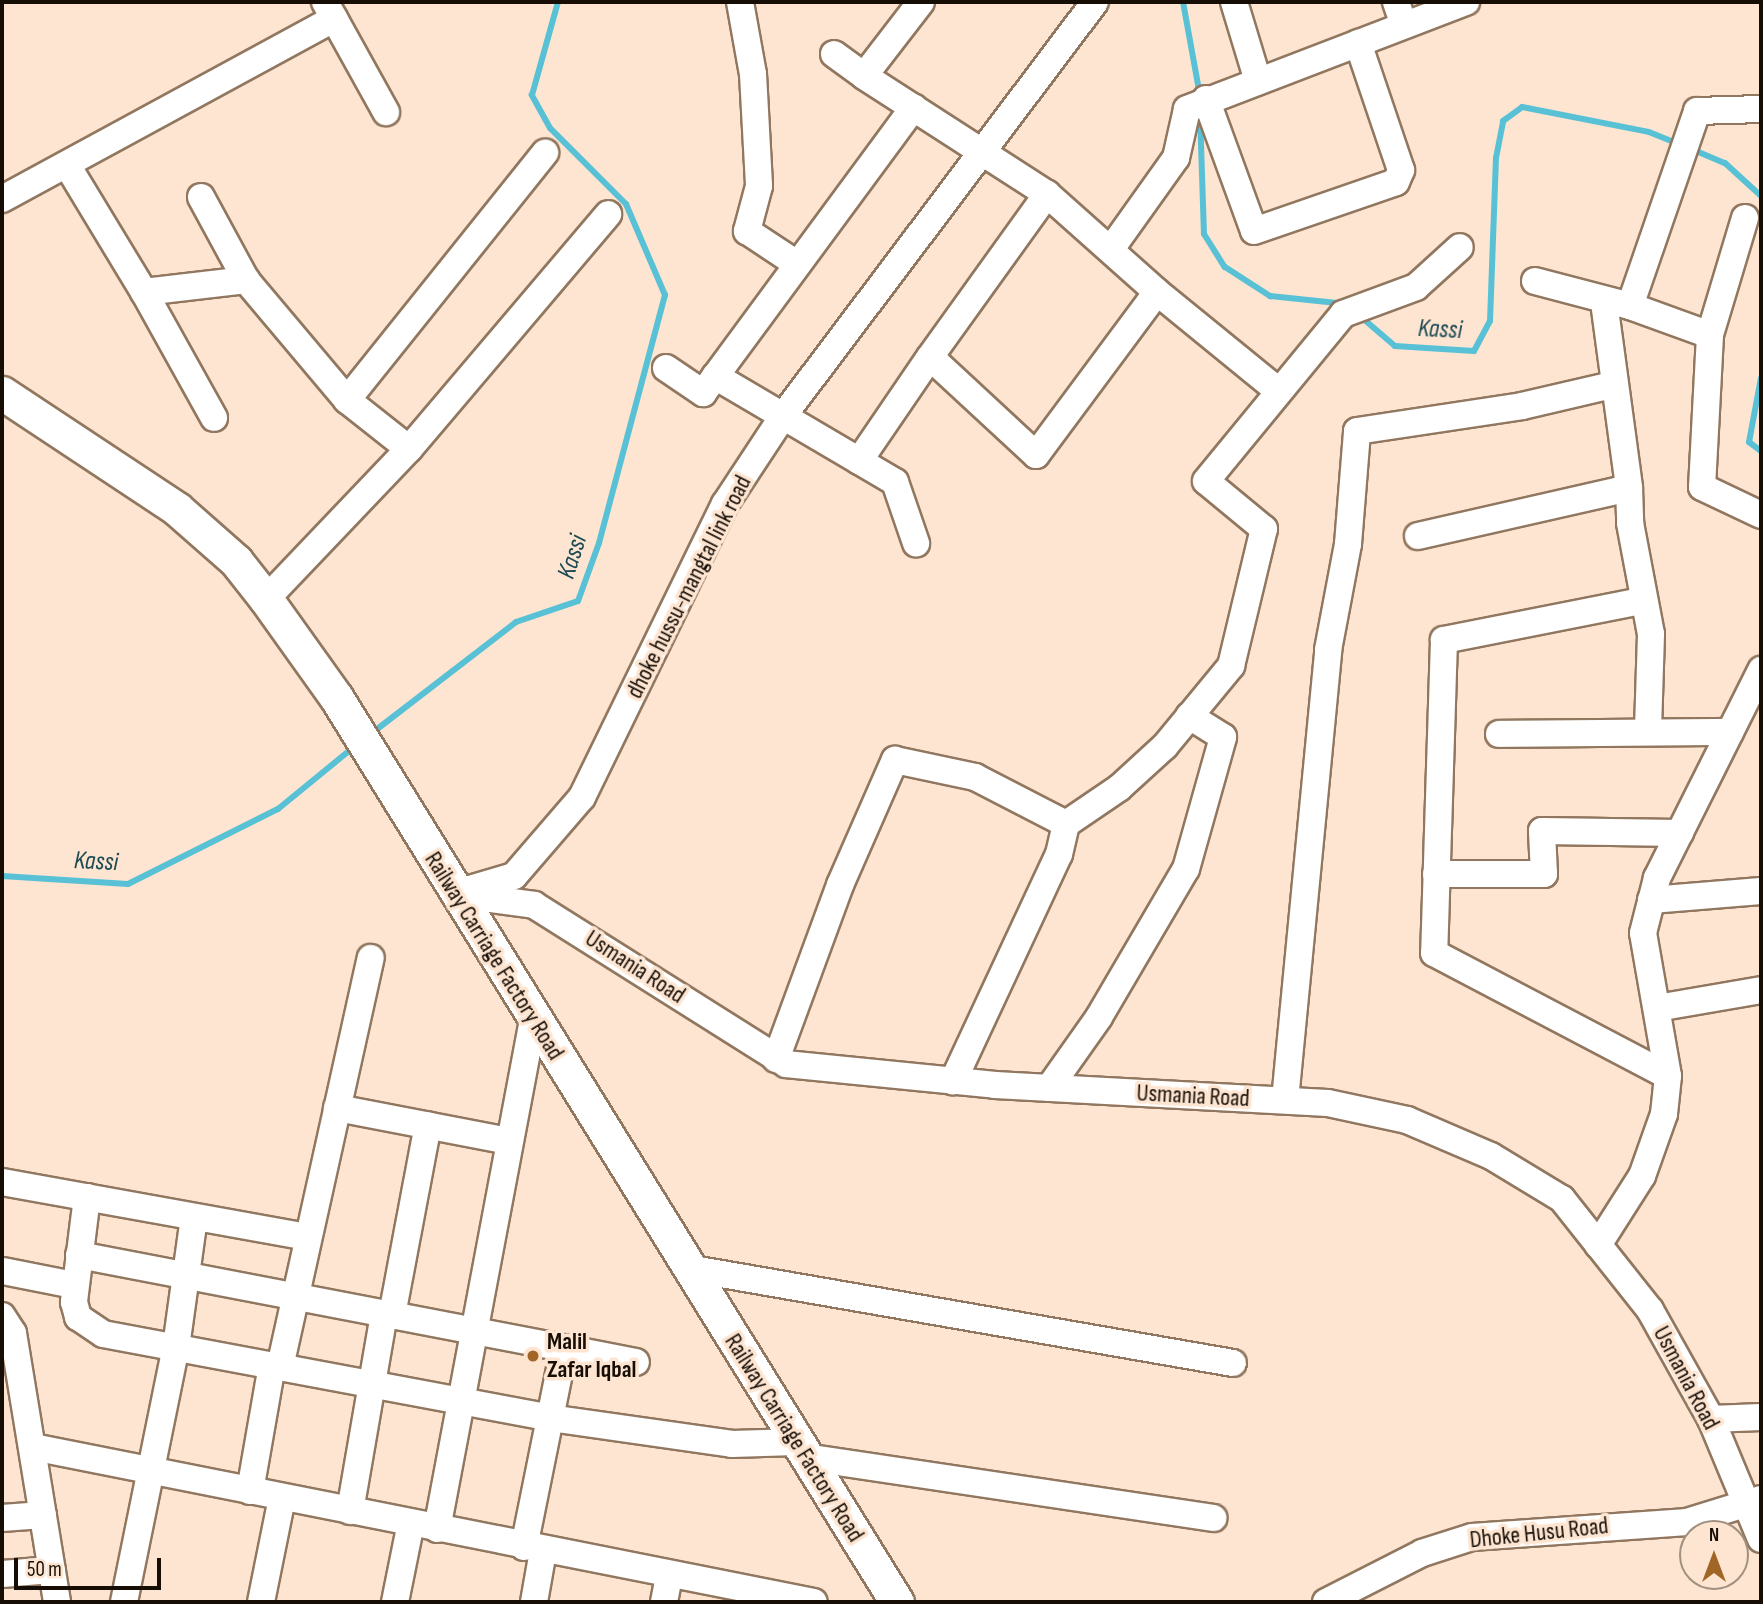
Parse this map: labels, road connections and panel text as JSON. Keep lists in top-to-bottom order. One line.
{"streets":{"main road":["Railway Carriage Factory Road"],"street":["dhoke hussu-mangtal link road","Usmania Road","Dhoke Husu Road"]},"crossings":[["dhoke hussu-mangtal link road","Railway Carriage Factory Road"],["dhoke hussu-mangtal link road","Usmania Road"],["Railway Carriage Factory Road","Usmania Road"],["Usmania Road","Dhoke Husu Road"]],"water":["Kassi"],"places":["Malil Zafar Iqbal"],"scale_bar":"50 m","north":"top"}
